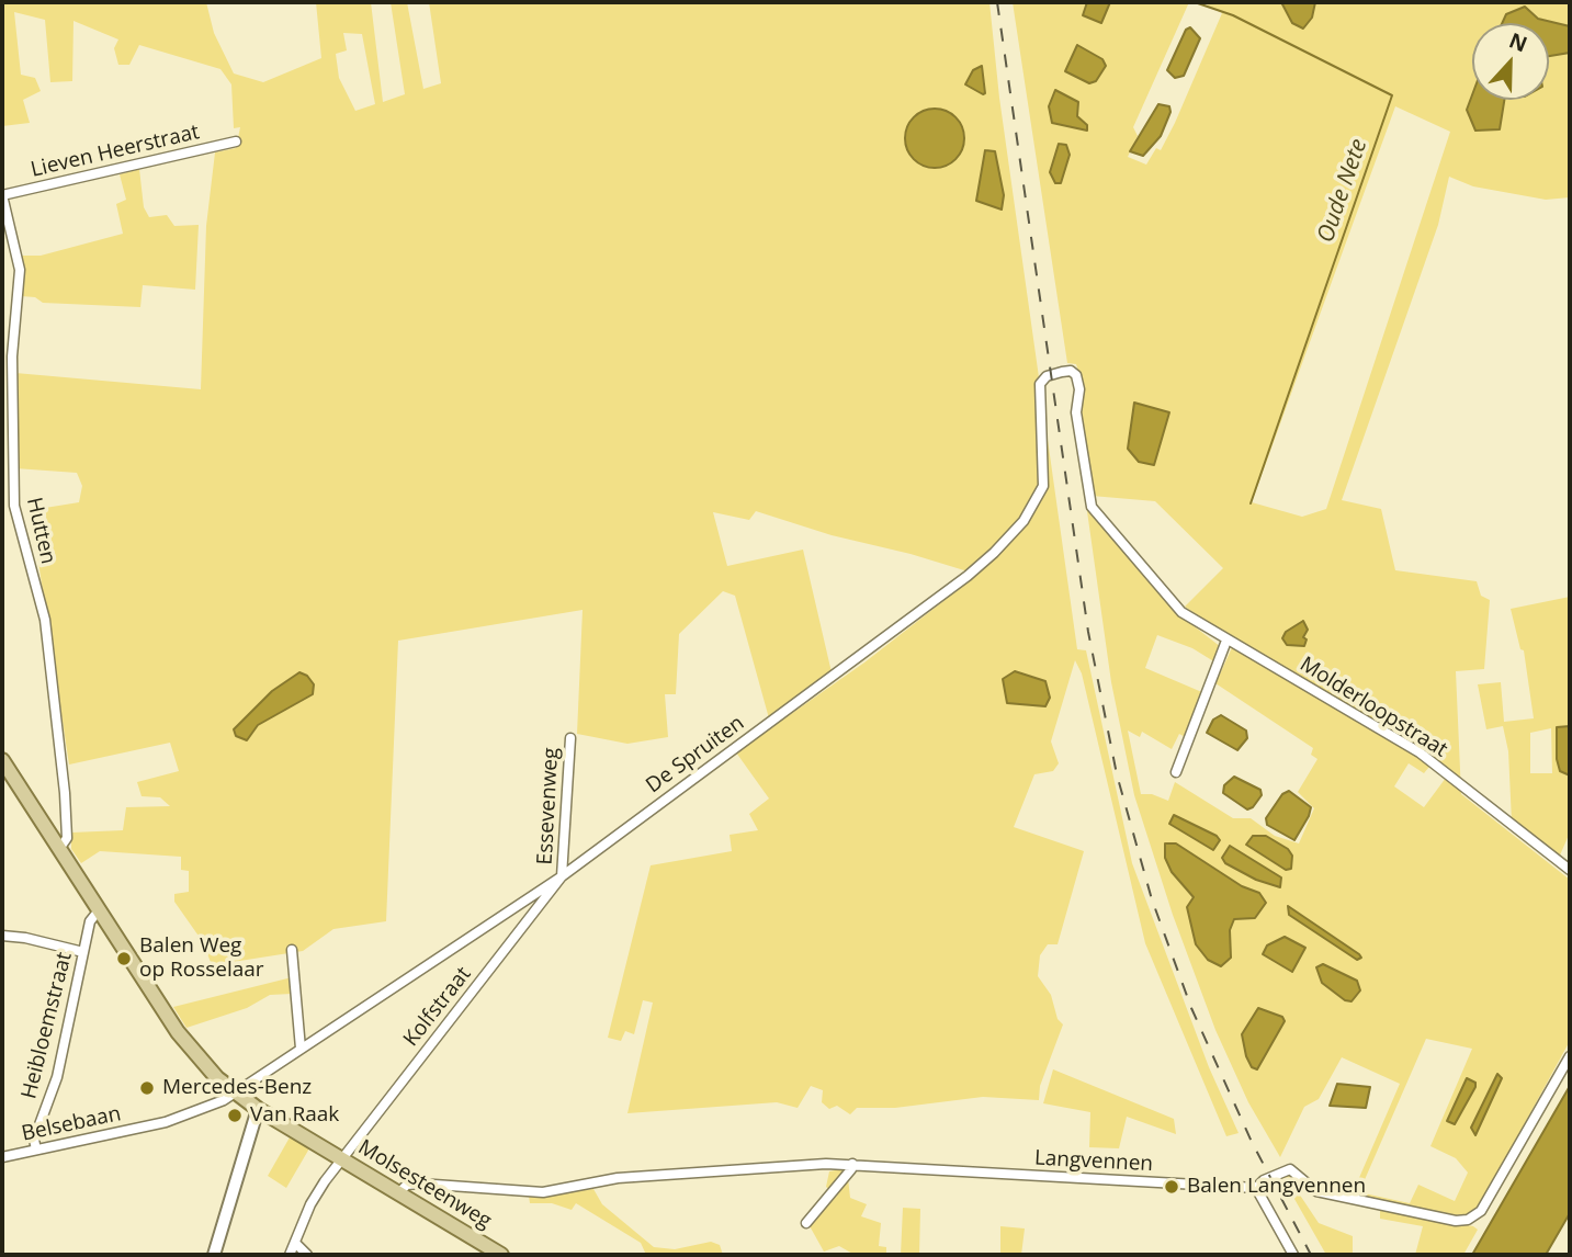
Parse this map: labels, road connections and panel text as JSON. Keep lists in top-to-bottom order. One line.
{"streets":{"main road":["Molsesteenweg"],"street":["Lieven Heerstraat","Hutten","Molderloopstraat","De Spruiten","Essevenweg","Kolfstraat","Heibloemstraat","Belsebaan","Langvennen"]},"crossings":[["Lieven Heerstraat","Hutten"],["Hutten","Molsesteenweg"],["Molderloopstraat","De Spruiten"],["De Spruiten","Essevenweg"],["De Spruiten","Kolfstraat"],["De Spruiten","Belsebaan"],["De Spruiten","Molsesteenweg"],["Essevenweg","Kolfstraat"],["Kolfstraat","Molsesteenweg"],["Heibloemstraat","Belsebaan"],["Heibloemstraat","Molsesteenweg"],["Belsebaan","Molsesteenweg"],["Langvennen","Molsesteenweg"]],"water":["Oude Nete"],"places":["Balen Weg op Rosselaar","Mercedes-Benz","Van Raak","Balen Langvennen"],"north":"top"}
